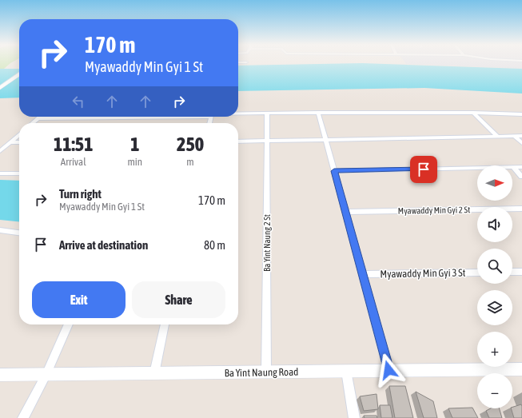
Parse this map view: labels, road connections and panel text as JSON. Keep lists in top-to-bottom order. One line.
{"streets":{"main road":["Ba Yint Naung Road"],"street":["Myawaddy Min Gyi 2 St","Ba Yint Naung 2 St","Myawaddy Min Gyi 3 St"]},"crossings":[["Ba Yint Naung 2 St","Ba Yint Naung Road"]],"north":"right","page":{"turn":["170 m","Myawaddy Min Gyi 1 St"],"eta":["11:51","Arrival","1","min","250","m"],"map_buttons":["+","−"],"list":[{"name":"Turn right","note":"Myawaddy Min Gyi 1 St","value":"170 m"},{"name":"Arrive at destination","value":"80 m"}],"buttons":["Exit","Share"]}}
